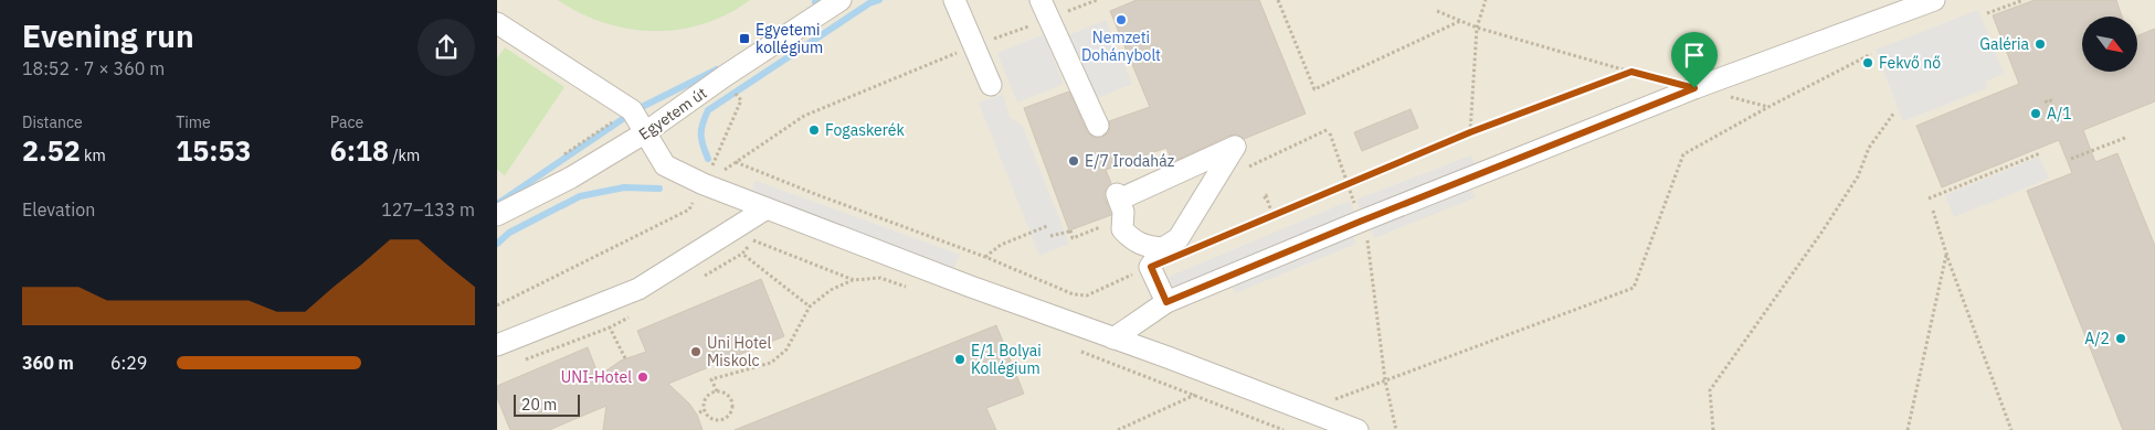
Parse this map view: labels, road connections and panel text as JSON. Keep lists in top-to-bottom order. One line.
{"streets":{"street":["Egyetem út"]},"places":{"other":["Nemzeti Dohánybolt","Galéria","Fekvő nő","A/1","Fogaskerék","E/7 Irodaház","A/2","Uni Hotel Miskolc","E/1 Bolyai Kollégium","UNI-Hotel"],"transit":["Egyetemi kollégium"]},"scale_bar":"20 m","north":"bottom right","page":{"heading":["Evening run","18:52 · 7 × 360 m"],"stats":[["Distance","2.52 km"],["Time","15:53"],["Pace","6:18 /km"]],"chart":["Elevation","127–133 m"],"list":[{"name":"360 m","note":"6:29"}],"scale":"20 m"}}
